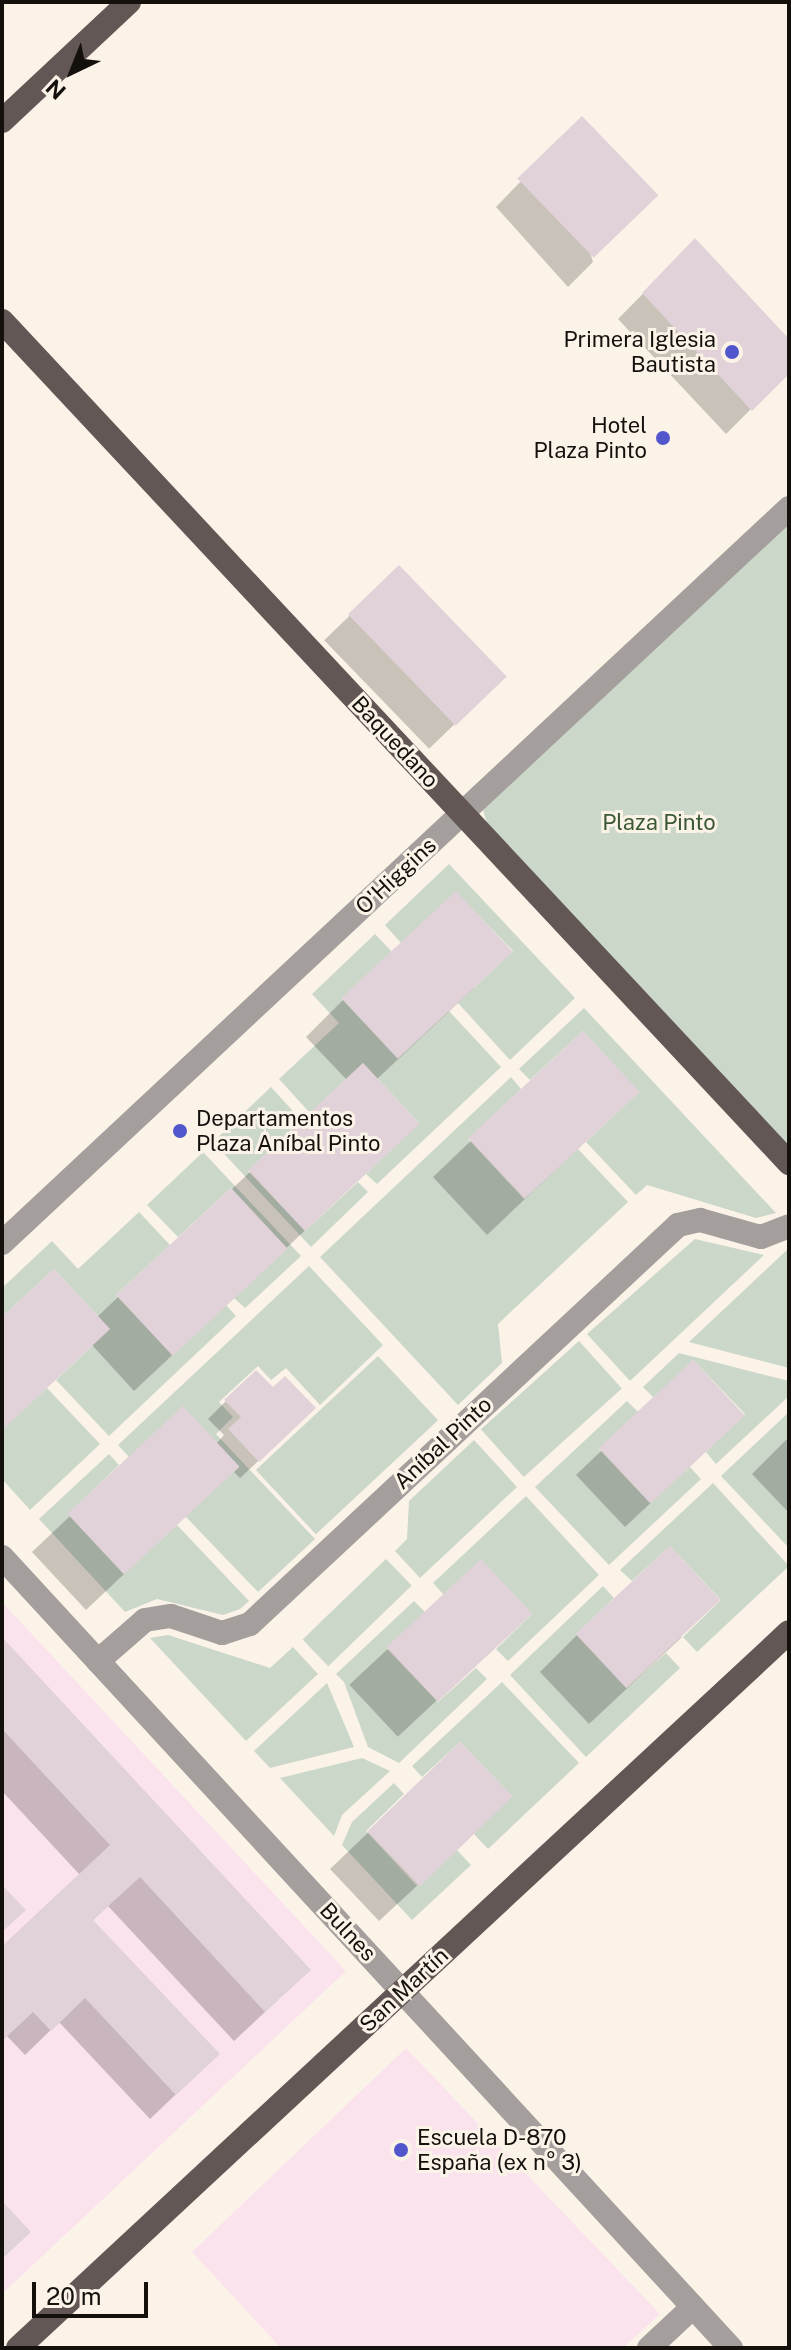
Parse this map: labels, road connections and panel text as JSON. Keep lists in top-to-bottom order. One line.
{"streets":{"main road":["Baquedano","San Martín"],"street":["O'Higgins","Aníbal Pinto","Bulnes"]},"crossings":[["Baquedano","O'Higgins"],["Aníbal Pinto","Bulnes"],["Bulnes","San Martín"]],"parks":["Plaza Pinto"],"places":["Primera Iglesia Bautista","Hotel Plaza Pinto","Departamentos Plaza Aníbal Pinto","Escuela D-870 España (ex n° 3)"],"scale_bar":"20 m","north":"bottom left"}
